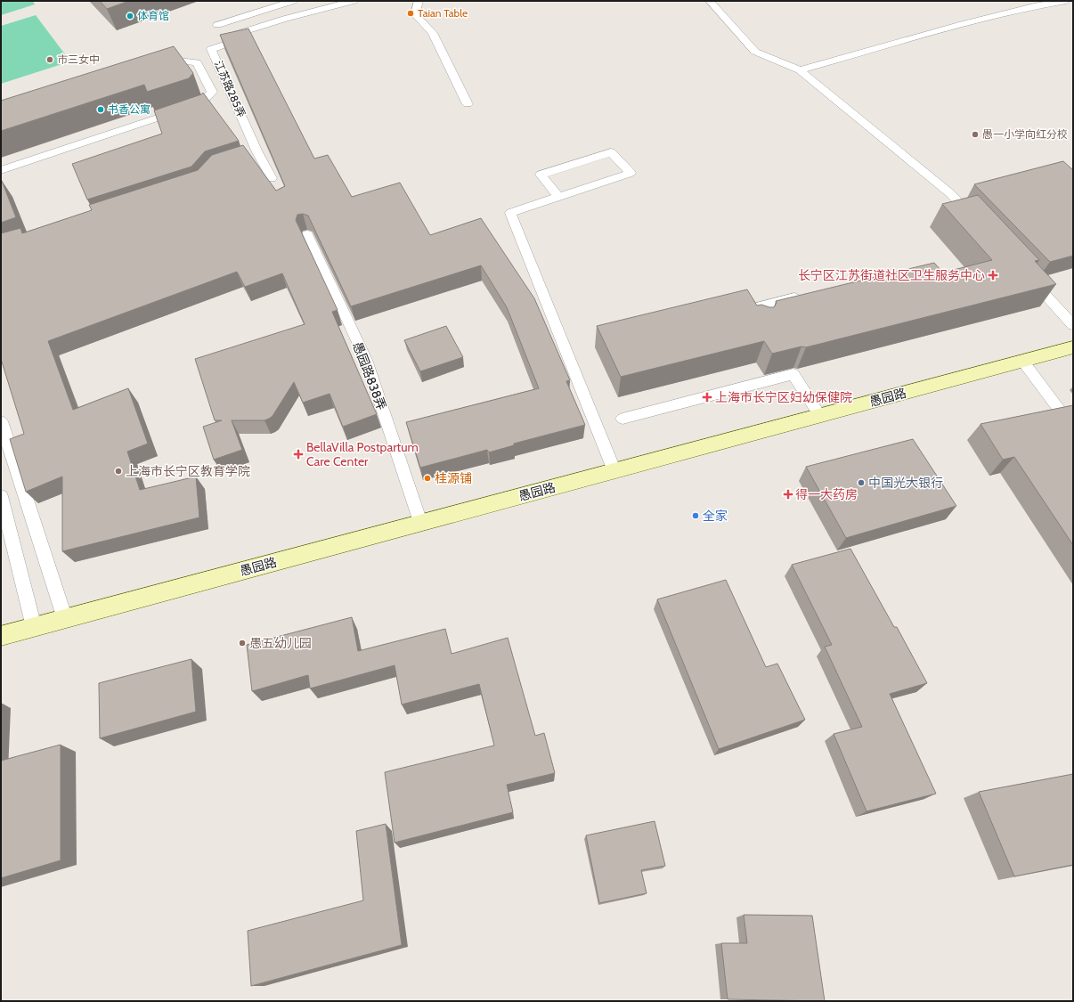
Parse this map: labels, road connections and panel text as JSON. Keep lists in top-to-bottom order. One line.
{"streets":{"main road":["愚园路"],"lane":["江苏路285弄","愚园路838弄"]},"crossings":[["愚园路838弄","愚园路"]],"places":{"other":["Taian Table","体育馆","市三女中","书香公寓","愚一小学向红分校","上海市长宁区教育学院","桂源铺","中国光大银行","全家","愚五幼儿园"],"health":["长宁区江苏街道社区卫生服务中心","上海市长宁区妇幼保健院","BellaVilla Postpartum Care Center","得一大药房"]}}
